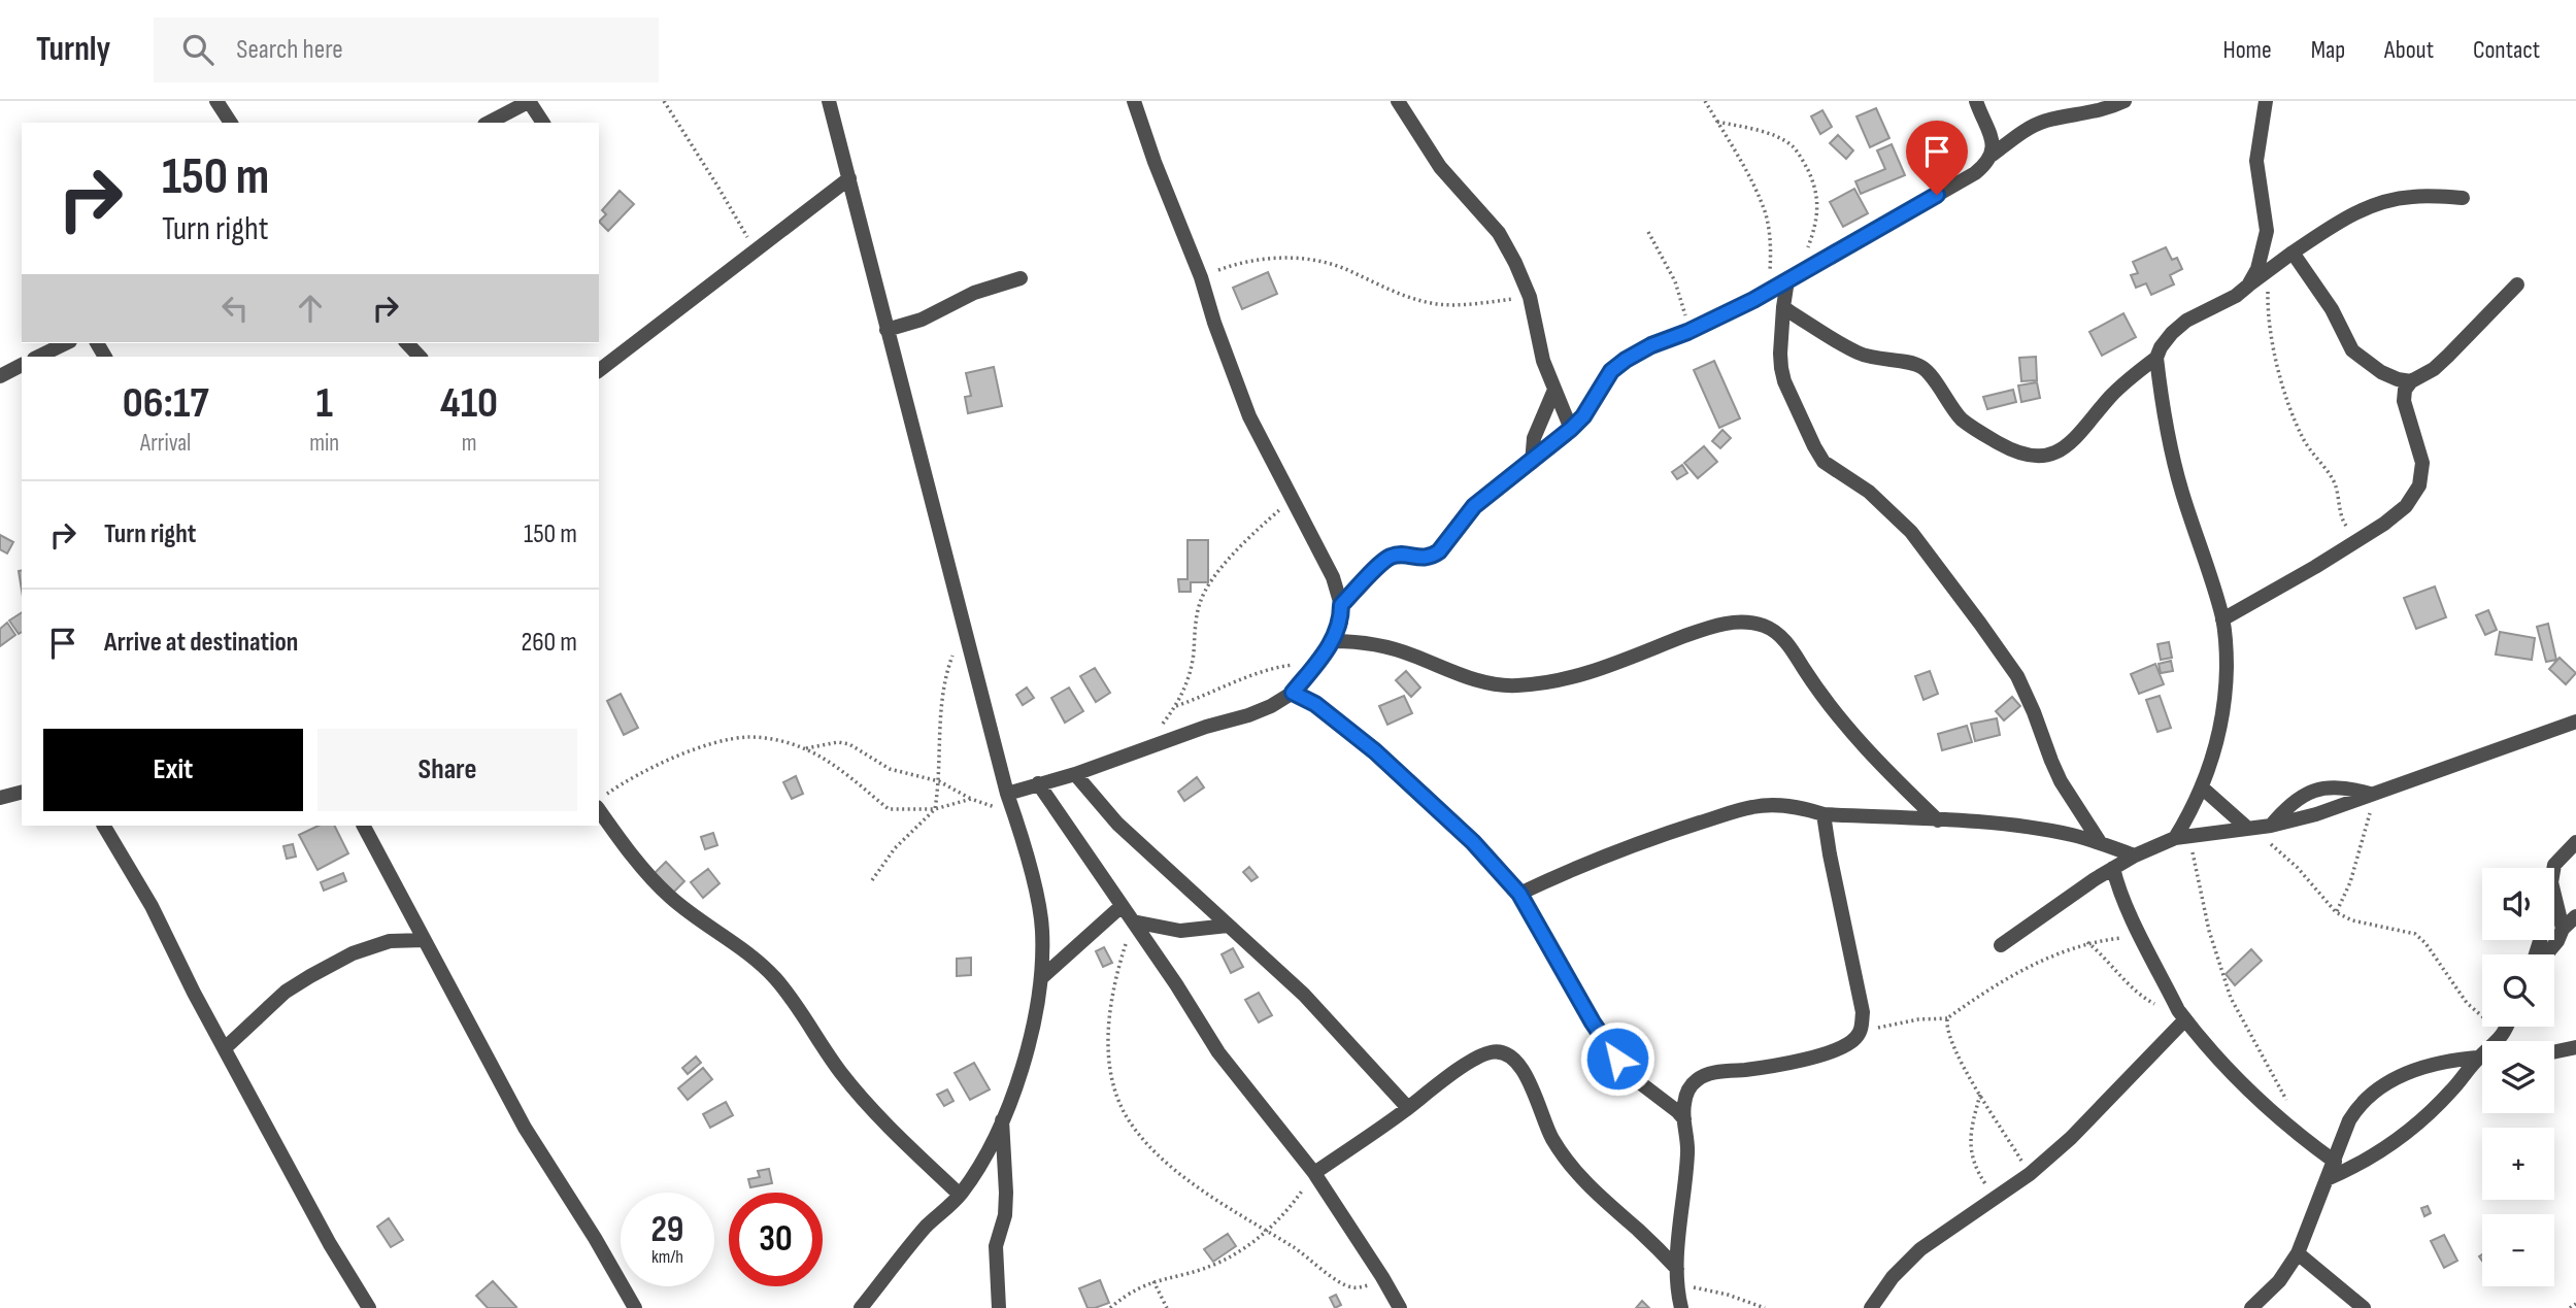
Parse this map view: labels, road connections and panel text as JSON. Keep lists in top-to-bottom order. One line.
{"page":{"header":"Turnly","search":"Search here","nav":["Home","Map","About","Contact"],"turn":["150 m","Turn right"],"eta":["06:17","Arrival","1","min","410","m"],"list":[{"name":"Turn right","value":"150 m"},{"name":"Arrive at destination","value":"260 m"}],"buttons":["Exit","Share"],"map_buttons":["+","−"],"speed":"29 km/h","limit":"30"}}
